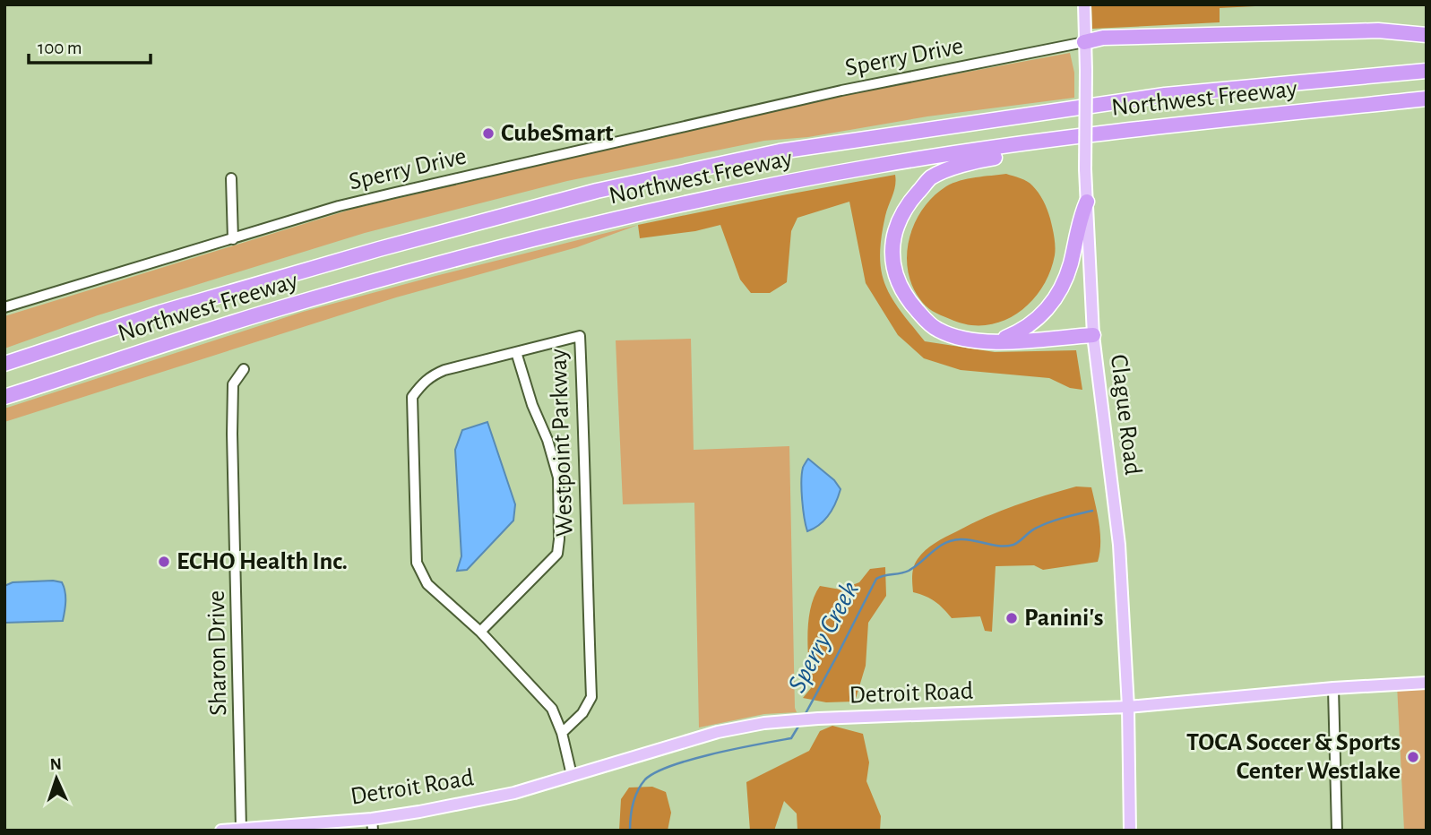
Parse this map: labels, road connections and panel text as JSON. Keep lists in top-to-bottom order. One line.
{"streets":{"highway":["Northwest Freeway"],"main road":["Clague Road","Detroit Road"],"street":["Sperry Drive","Westpoint Parkway","Sharon Drive"]},"crossings":[["Sperry Drive","Clague Road"],["Clague Road","Detroit Road"],["Westpoint Parkway","Detroit Road"],["Sharon Drive","Detroit Road"]],"water":["Sperry Creek"],"places":["CubeSmart","ECHO Health Inc.","Panini's","TOCA Soccer & Sports Center Westlake"],"scale_bar":"100 m","north":"top"}
